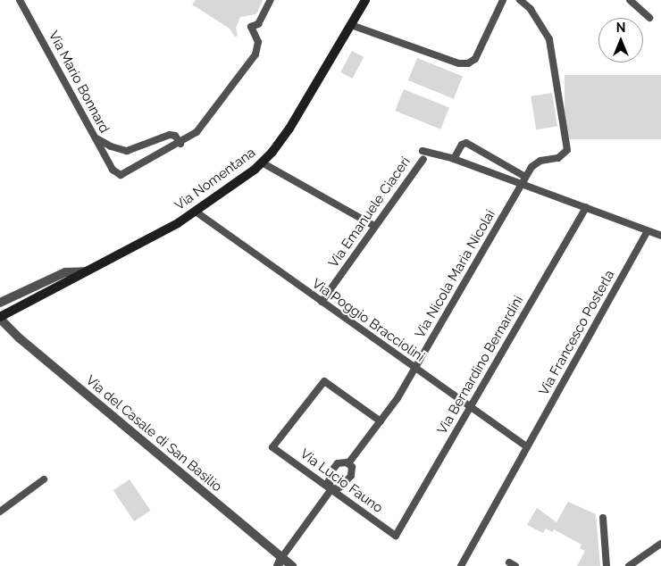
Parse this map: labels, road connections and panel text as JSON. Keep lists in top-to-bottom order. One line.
{"streets":{"main road":["Via Nomentana"],"street":["Via Mario Bonnard","Via Emanuele Ciaceri","Via Nicola Maria Nicolai","Via Poggio Bracciolini","Via Francesco Posterla","Via Bernardino Bernardini","Via del Casale di San Basilio","Via Lucio Fauno"]},"crossings":[["Via Nomentana","Via Poggio Bracciolini"],["Via Nomentana","Via del Casale di San Basilio"],["Via Emanuele Ciaceri","Via Poggio Bracciolini"],["Via Nicola Maria Nicolai","Via Poggio Bracciolini"],["Via Nicola Maria Nicolai","Via Lucio Fauno"],["Via Poggio Bracciolini","Via Francesco Posterla"],["Via Poggio Bracciolini","Via Bernardino Bernardini"],["Via Bernardino Bernardini","Via Lucio Fauno"]],"north":"top"}
